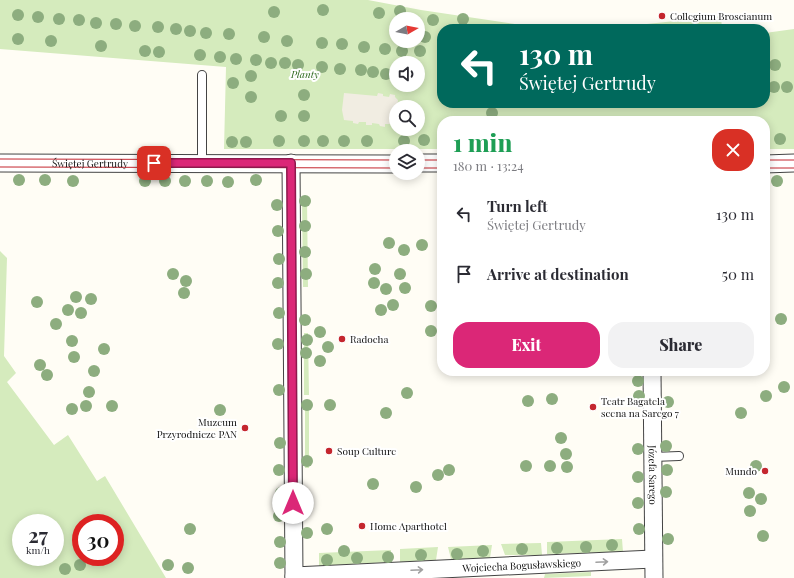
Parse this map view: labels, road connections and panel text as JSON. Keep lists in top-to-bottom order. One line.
{"streets":{"street":["Świętej Gertrudy","Józefa Sarego","Wojciecha Bogusławskiego"]},"crossings":[["Józefa Sarego","Wojciecha Bogusławskiego"]],"one_way":["Wojciecha Bogusławskiego"],"parks":["Planty"],"places":["Collegium Broscianum","Radocha","Teatr Bagatela scena na Sarego 7","Muzeum Przyrodnicze PAN","Soup Culture","Mundo","Home Aparthotel"],"north":"right","page":{"turn":["130 m","Świętej Gertrudy"],"heading":["1 min","180 m · 13:24"],"list":[{"name":"Turn left","note":"Świętej Gertrudy","value":"130 m"},{"name":"Arrive at destination","value":"50 m"}],"buttons":["Exit","Share"],"speed":"27 km/h","limit":"30"}}
